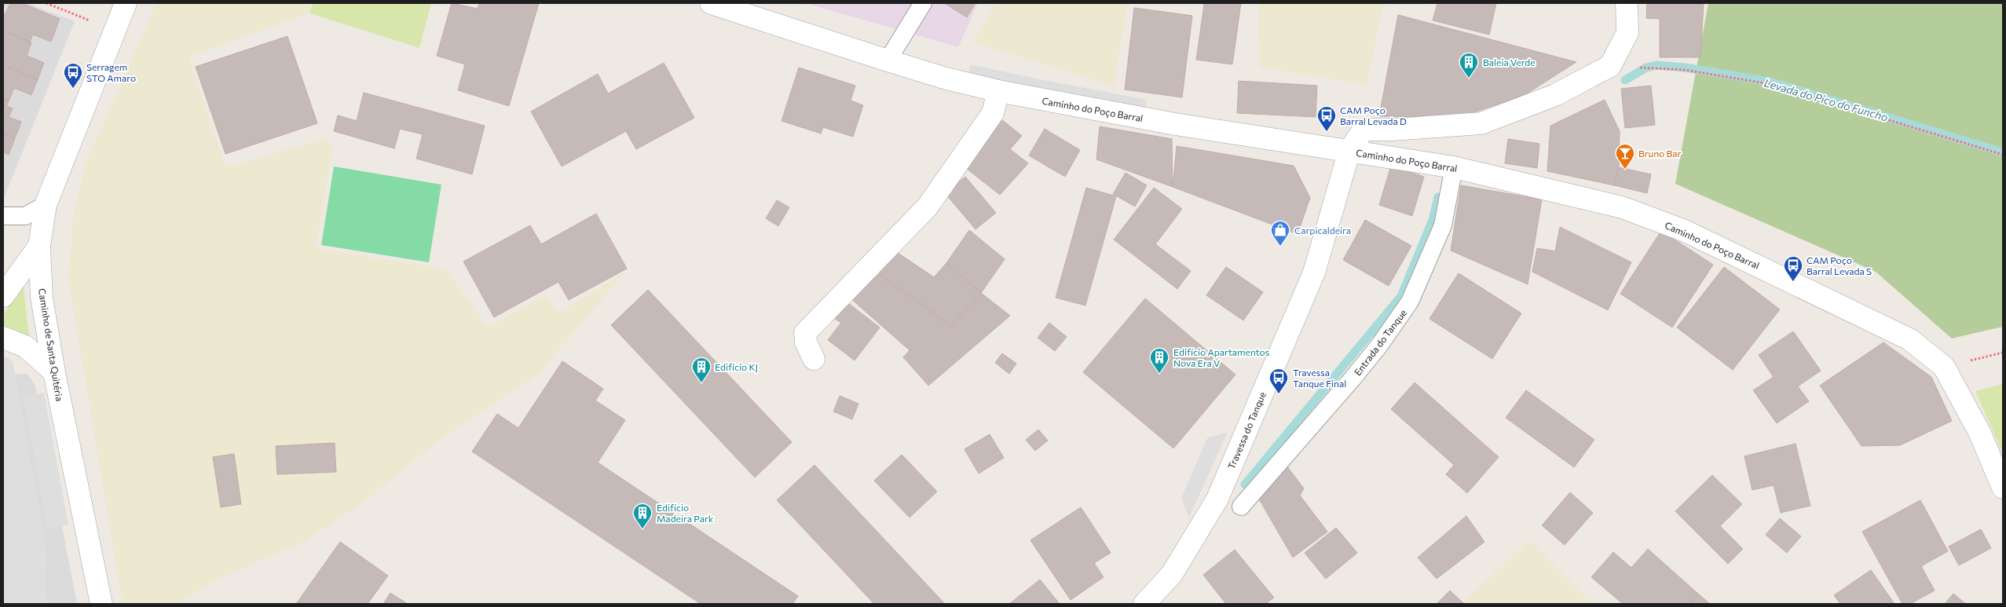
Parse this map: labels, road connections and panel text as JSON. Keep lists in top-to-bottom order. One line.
{"streets":{"street":["Caminho do Poço Barral","Caminho de Santa Quitéria","Travessa do Tanque"],"lane":["Entrada do Tanque"]},"crossings":[["Caminho do Poço Barral","Entrada do Tanque"],["Caminho do Poço Barral","Travessa do Tanque"]],"water":["Levada do Pico do Funcho"],"places":{"building":["Baleia Verde","Edifício Apartamentos Nova Era V","Edifício KJ","Edifício Madeira Park"],"bus stop":["Serragem STO Amaro","CAM Poço Barral Levada D","CAM Poço Barral Levada S","Travessa Tanque Final"],"bar":["Bruno Bar"],"shop":["Carpicaldeira"]}}
